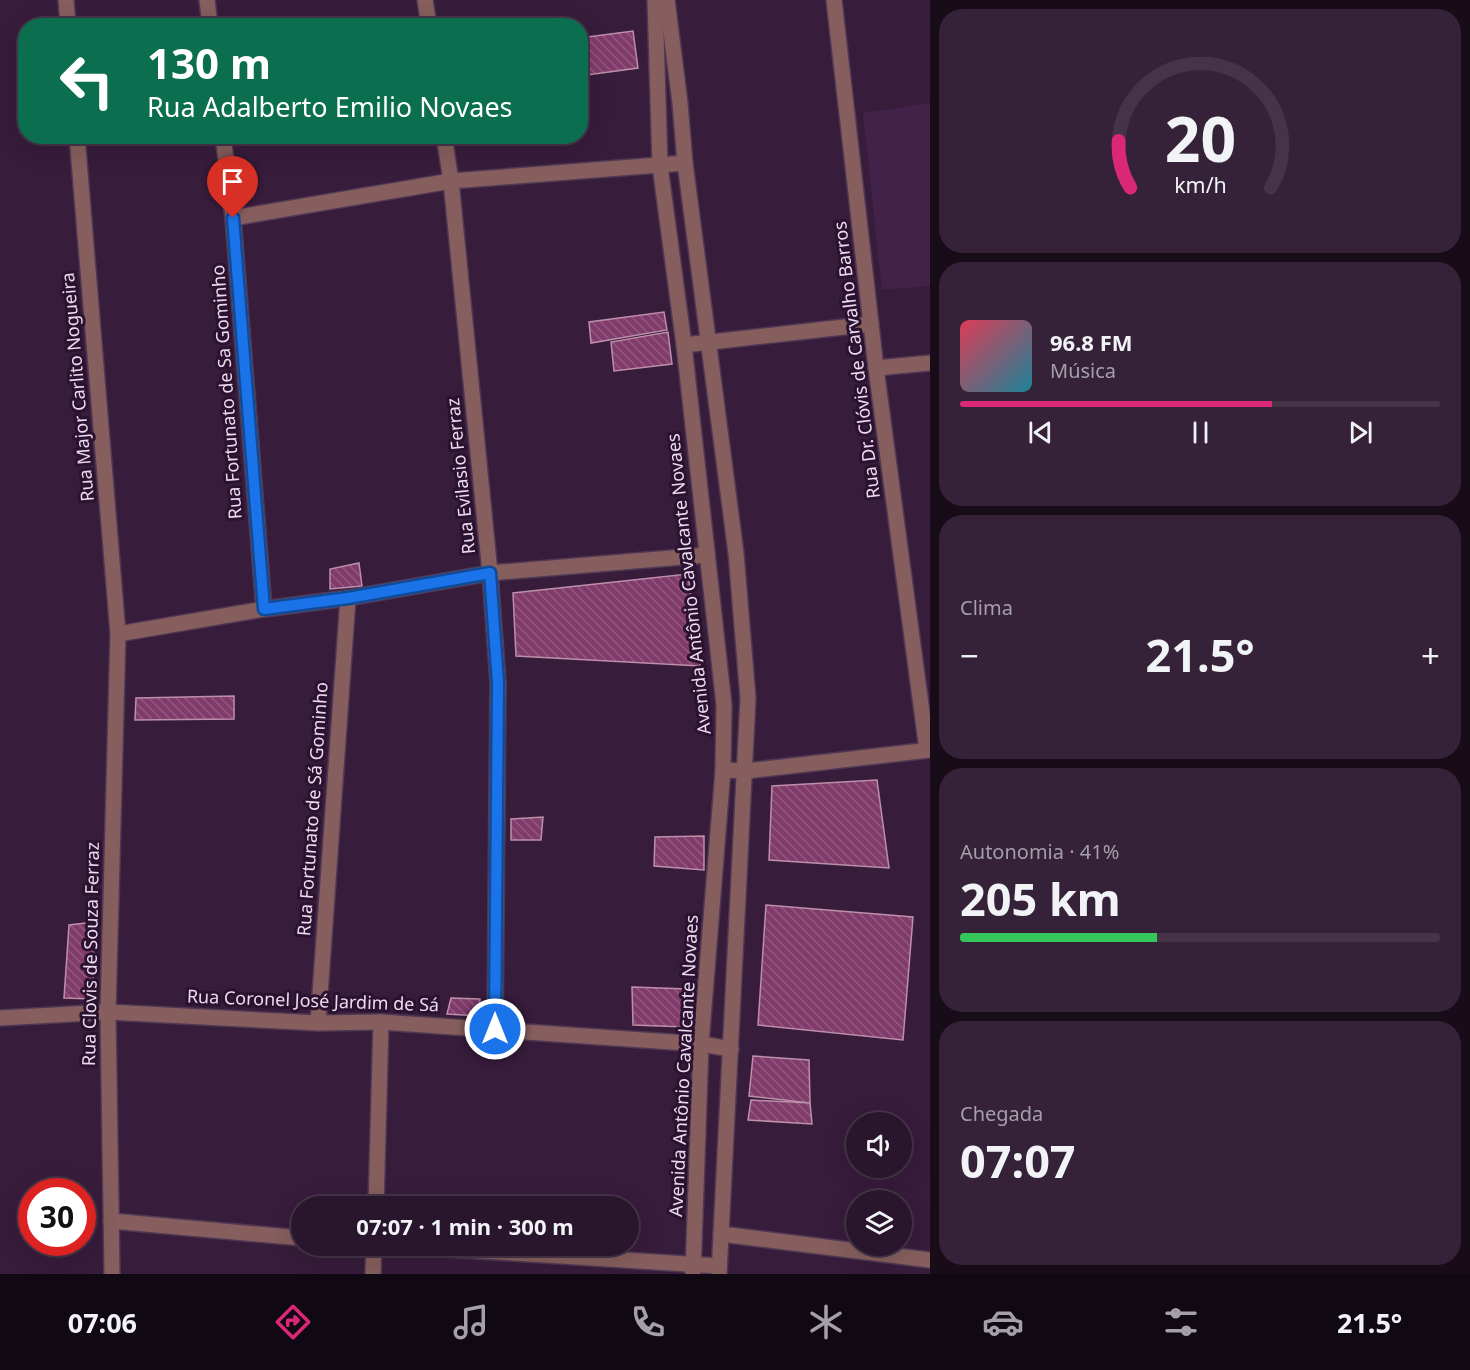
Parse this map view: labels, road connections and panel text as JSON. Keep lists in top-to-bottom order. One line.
{"streets":{"street":["Rua Dr. Clóvis de Carvalho Barros","Rua Major Carlito Nogueira","Rua Fortunato de Sa Gominho","Rua Evilasio Ferraz","Avenida Antônio Cavalcante Novaes","Rua Fortunato de Sá Gominho","Rua Clovis de Souza Ferraz","Rua Coronel José Jardim de Sá"]},"crossings":[["Rua Major Carlito Nogueira","Rua Clovis de Souza Ferraz"],["Rua Evilasio Ferraz","Rua Coronel José Jardim de Sá"],["Avenida Antônio Cavalcante Novaes","Rua Coronel José Jardim de Sá"],["Rua Fortunato de Sá Gominho","Rua Coronel José Jardim de Sá"],["Rua Clovis de Souza Ferraz","Rua Coronel José Jardim de Sá"]],"page":{"turn":["130 m","Rua Adalberto Emilio Novaes"],"song":["96.8 FM","Música"],"tile":["Clima",["Autonomia · 41%","205 km"],["Chegada","07:07"]],"heat":["−","21.5°","+"],"limit":"30","trip":"07:07 · 1 min · 300 m","tabs":["07:06","21.5°"],"gauge":["20","km/h"]}}
